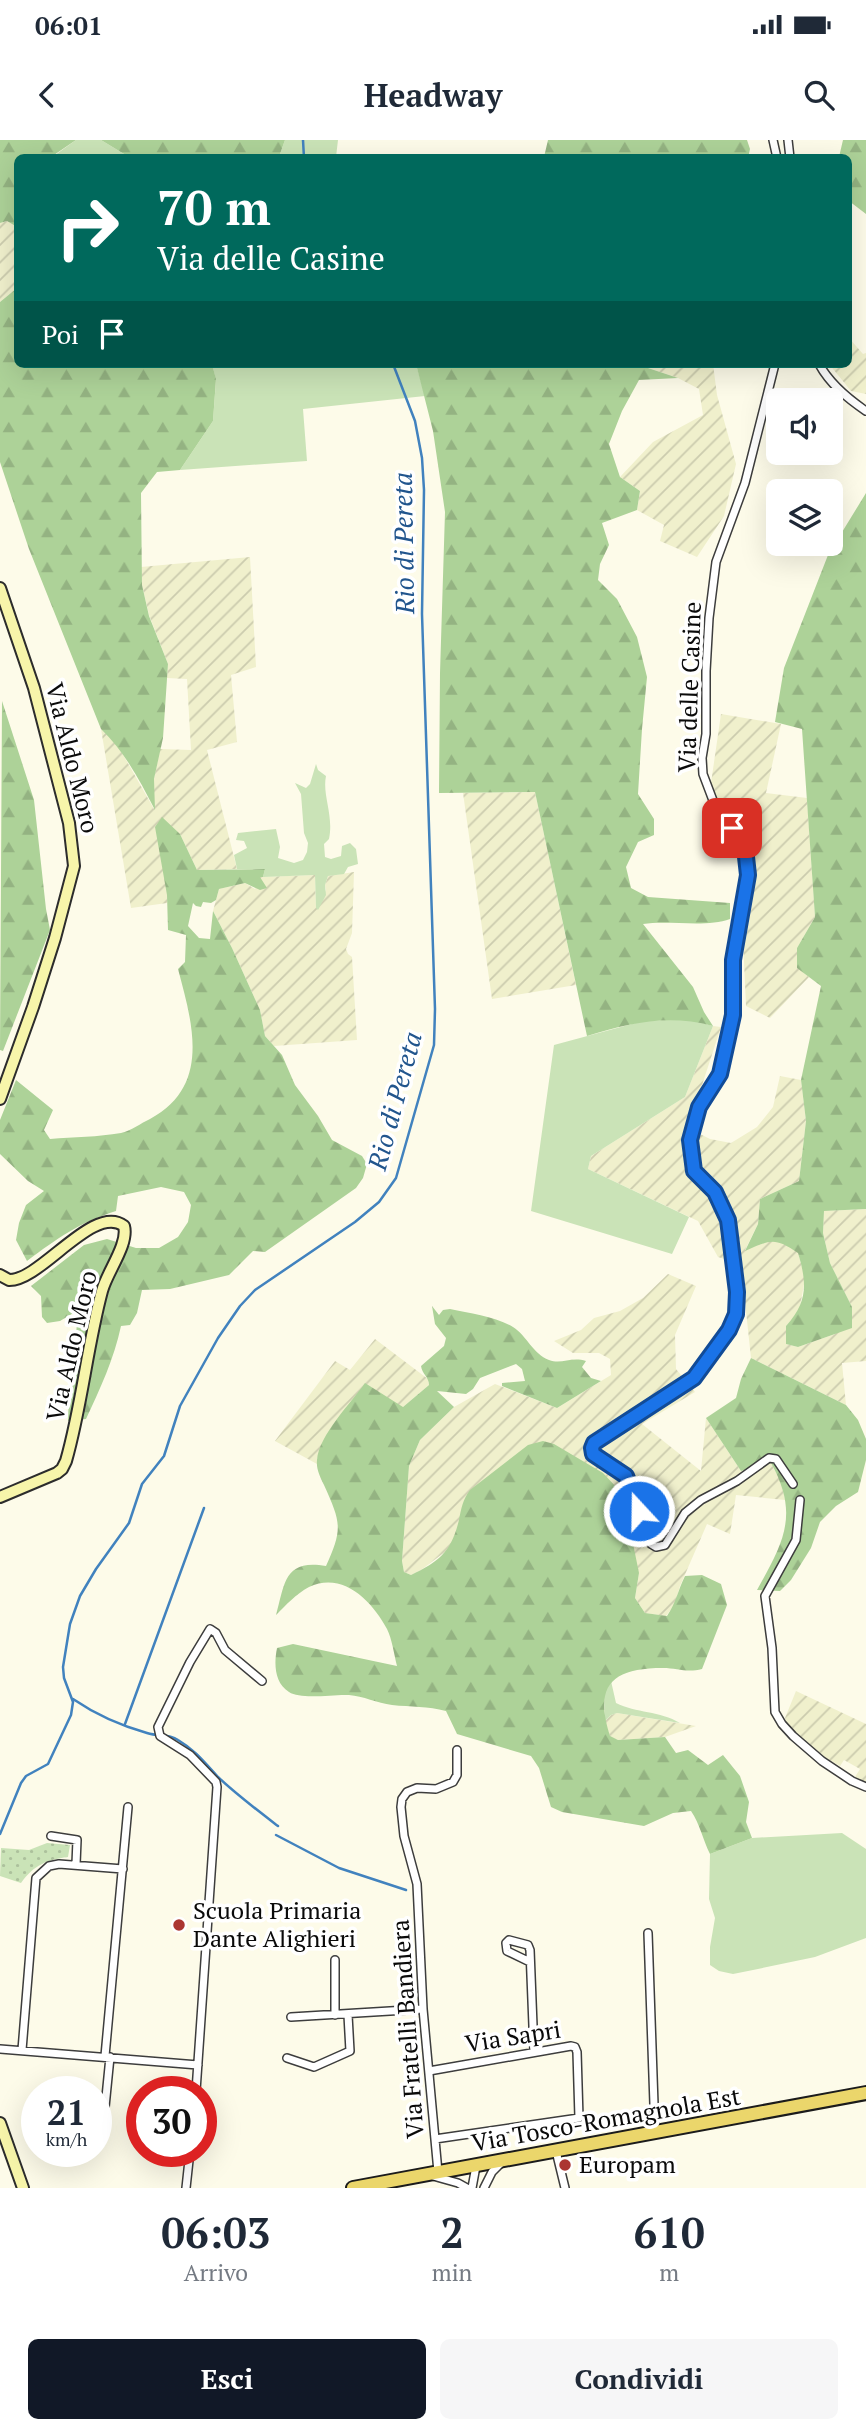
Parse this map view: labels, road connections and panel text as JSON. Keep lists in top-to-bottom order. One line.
{"streets":{"main road":["Via Aldo Moro","Via Tosco-Romagnola Est"],"street":["Via delle Casine","Via Fratelli Bandiera","Via Sapri"]},"crossings":[["Via Fratelli Bandiera","Via Sapri"],["Via Fratelli Bandiera","Via Tosco-Romagnola Est"]],"water":["Rio di Pereta"],"places":["Scuola Primaria Dante Alighieri","Europam"],"page":{"status":"06:01","header":"Headway","turn":["70 m","Via delle Casine"],"then":"Poi","speed":"21 km/h","limit":"30","eta":["06:03","Arrivo","2","min","610","m"],"buttons":["Esci","Condividi"]}}
